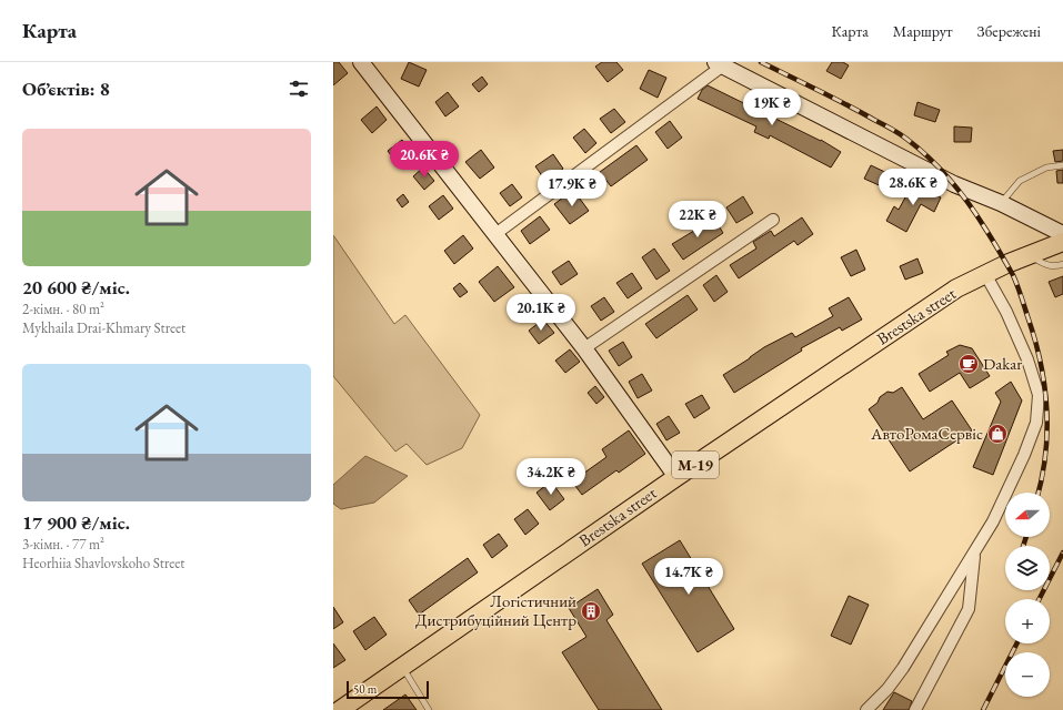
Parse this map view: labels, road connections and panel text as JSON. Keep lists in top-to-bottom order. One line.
{"streets":{"highway":["Brestska street","М-19"]},"places":{"cafe":["Dakar"],"shop":["АвтоРомаСервіс"],"building":["Логістичний Дистрибуційний Центр"]},"scale_bar":"50 m","north":"left","page":{"header":"Карта","nav":["Карта","Маршрут","Збережені"],"heading":"Об’єктів: 8","price":["19K ₴","20.6K ₴","28.6K ₴","17.9K ₴","22K ₴","20.1K ₴","34.2K ₴","14.7K ₴"],"list":[{"name":"20 600 ₴/міс.","note":"2-кімн. · 80 m² · Mykhaila Drai-Khmary Street"},{"name":"17 900 ₴/міс.","note":"3-кімн. · 77 m² · Heorhiia Shavlovskoho Street"}],"map_buttons":["+","−"],"scale":"50 m"}}
